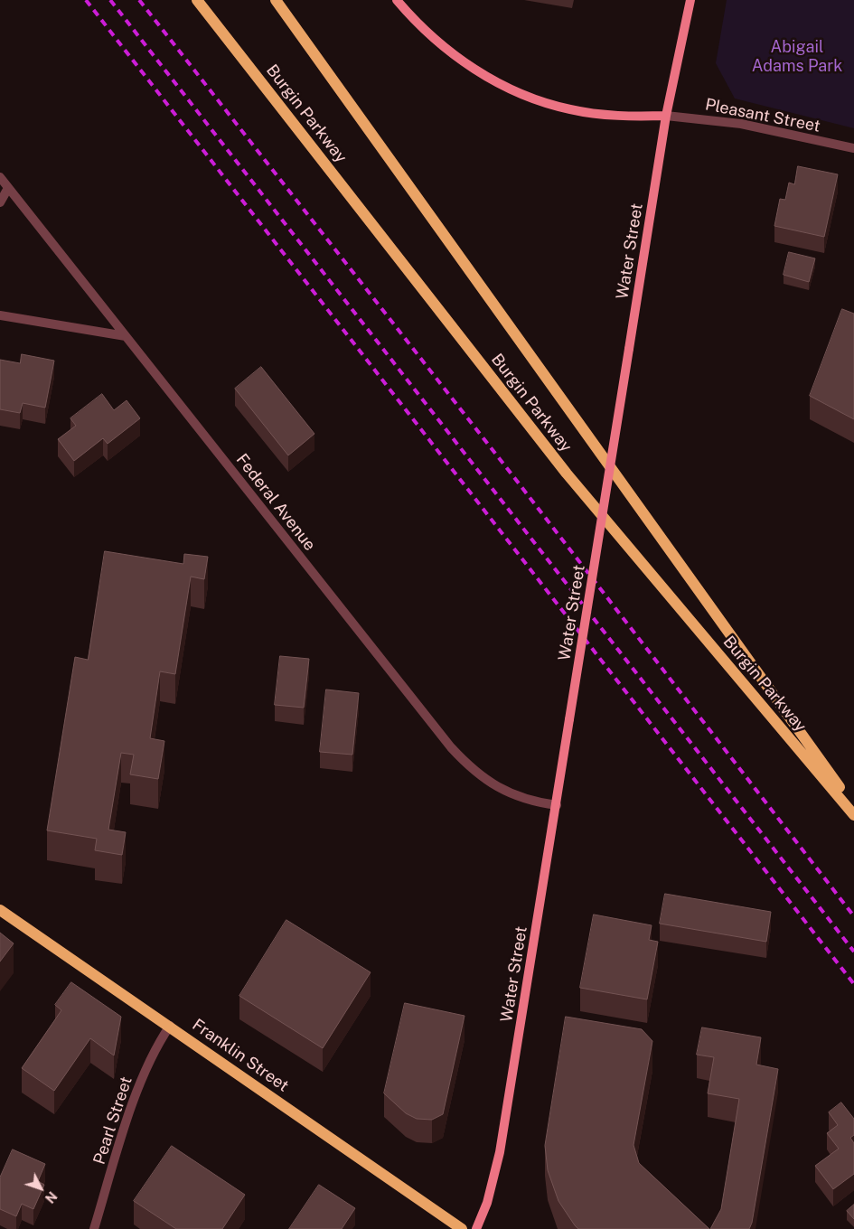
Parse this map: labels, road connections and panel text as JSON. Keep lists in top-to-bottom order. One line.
{"streets":{"main road":["Burgin Parkway","Water Street","Franklin Street"],"street":["Pleasant Street","Federal Avenue","Pearl Street"]},"crossings":[["Pleasant Street","Water Street"],["Water Street","Federal Avenue"],["Franklin Street","Pearl Street"]],"parks":["Abigail Adams Park"],"north":"bottom right"}
